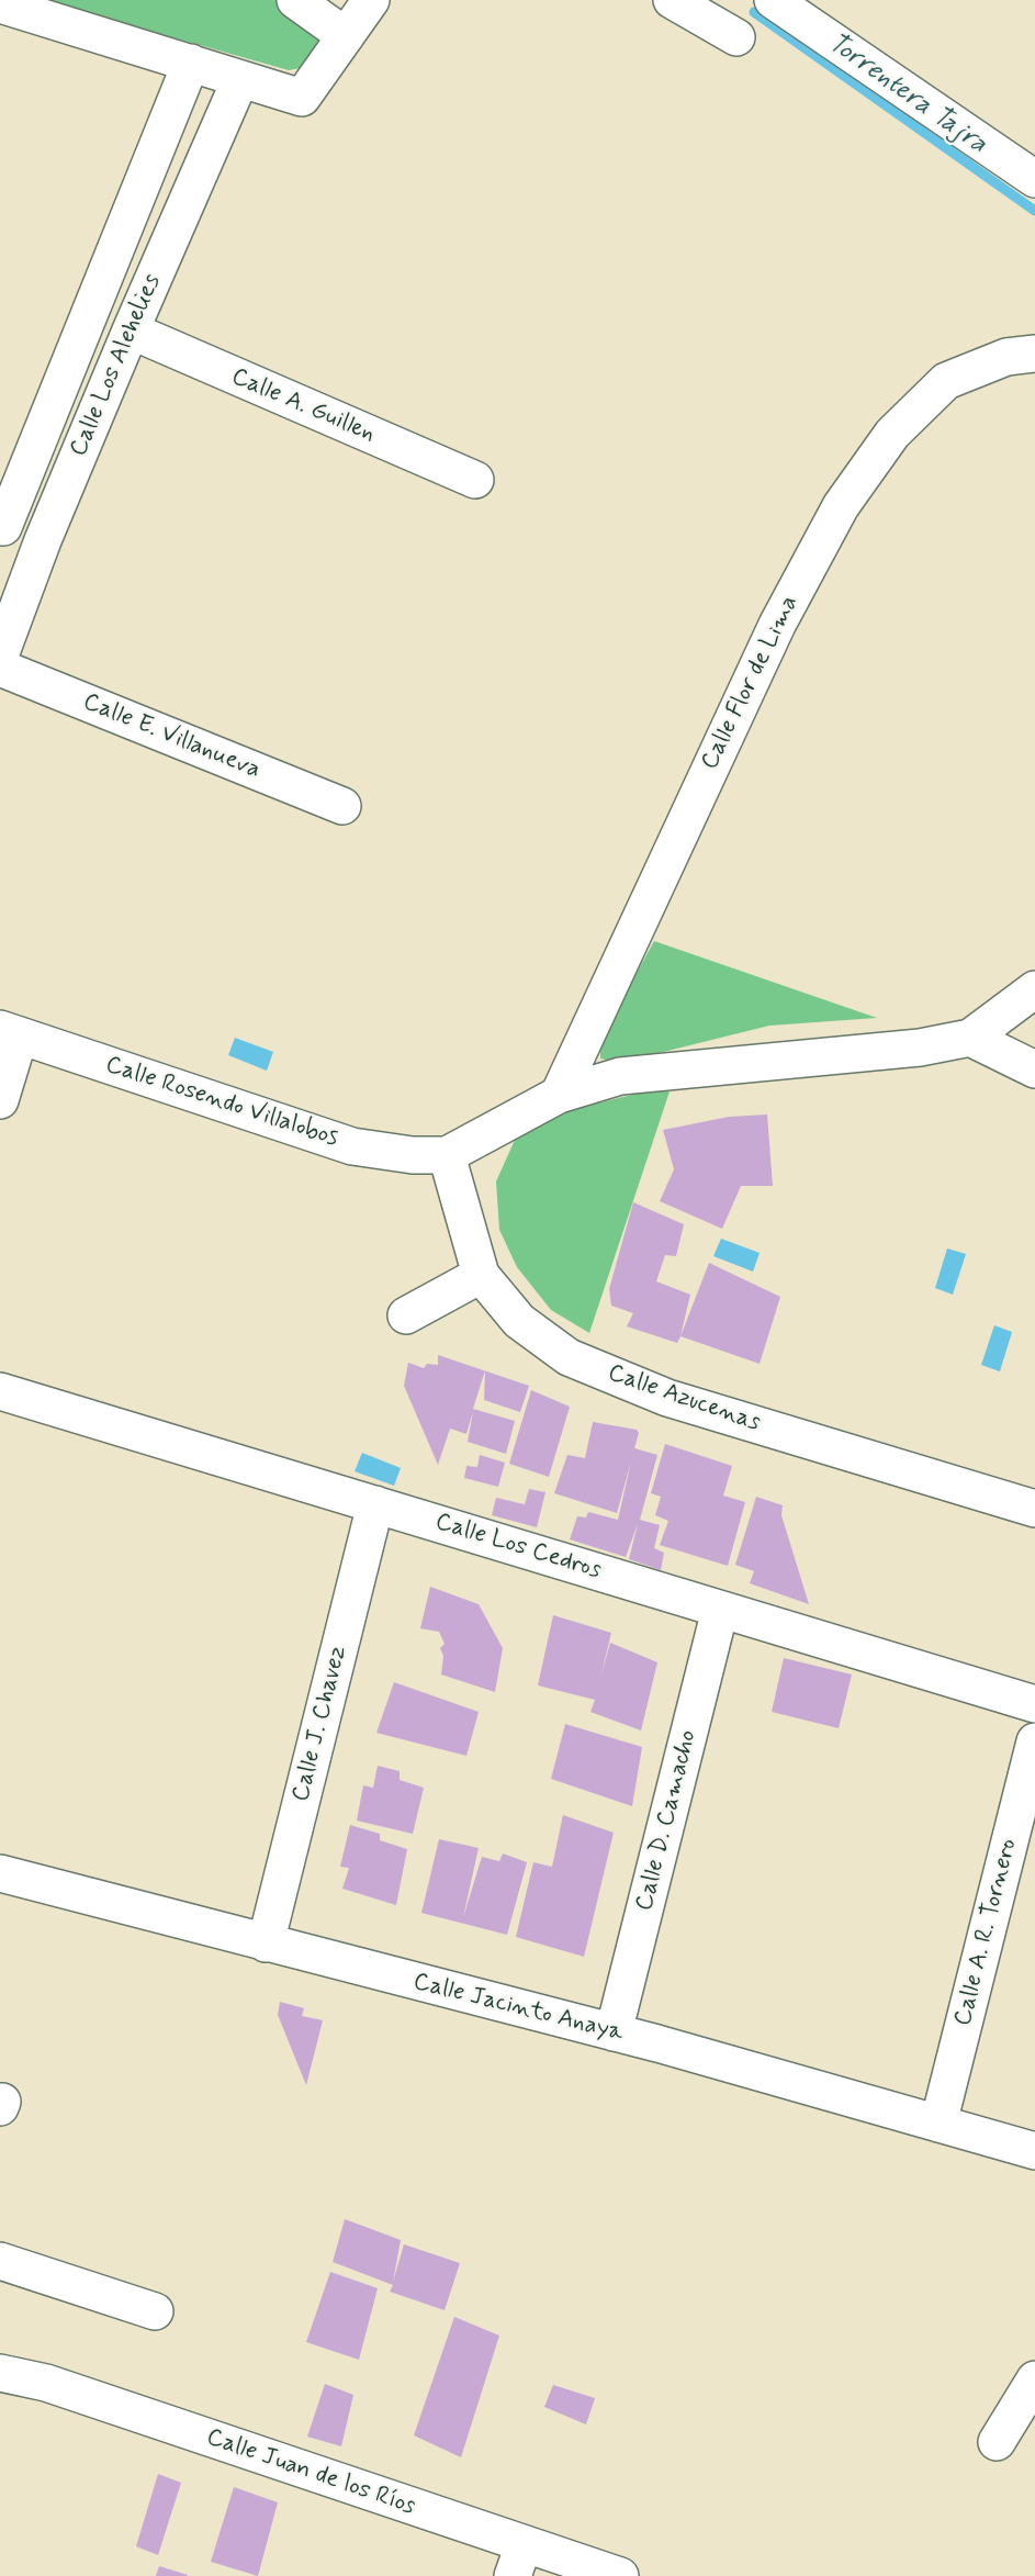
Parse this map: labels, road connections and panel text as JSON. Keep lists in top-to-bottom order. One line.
{"streets":{"street":["Calle Los Alehelies","Calle A. Guillen","Calle Flor de Lima","Calle E. Villanueva","Calle Rosendo Villalobos","Calle Azucenas","Calle Los Cedros","Calle J. Chavez","Calle D. Camacho","Calle A. R. Tornero","Calle Jacinto Anaya","Calle Juan de los Ríos"]},"crossings":[["Calle Los Alehelies","Calle A. Guillen"],["Calle Rosendo Villalobos","Calle Azucenas"],["Calle Los Cedros","Calle J. Chavez"],["Calle Los Cedros","Calle D. Camacho"],["Calle J. Chavez","Calle Jacinto Anaya"],["Calle D. Camacho","Calle Jacinto Anaya"],["Calle A. R. Tornero","Calle Jacinto Anaya"]],"water":["Torrentera Tajra"]}
